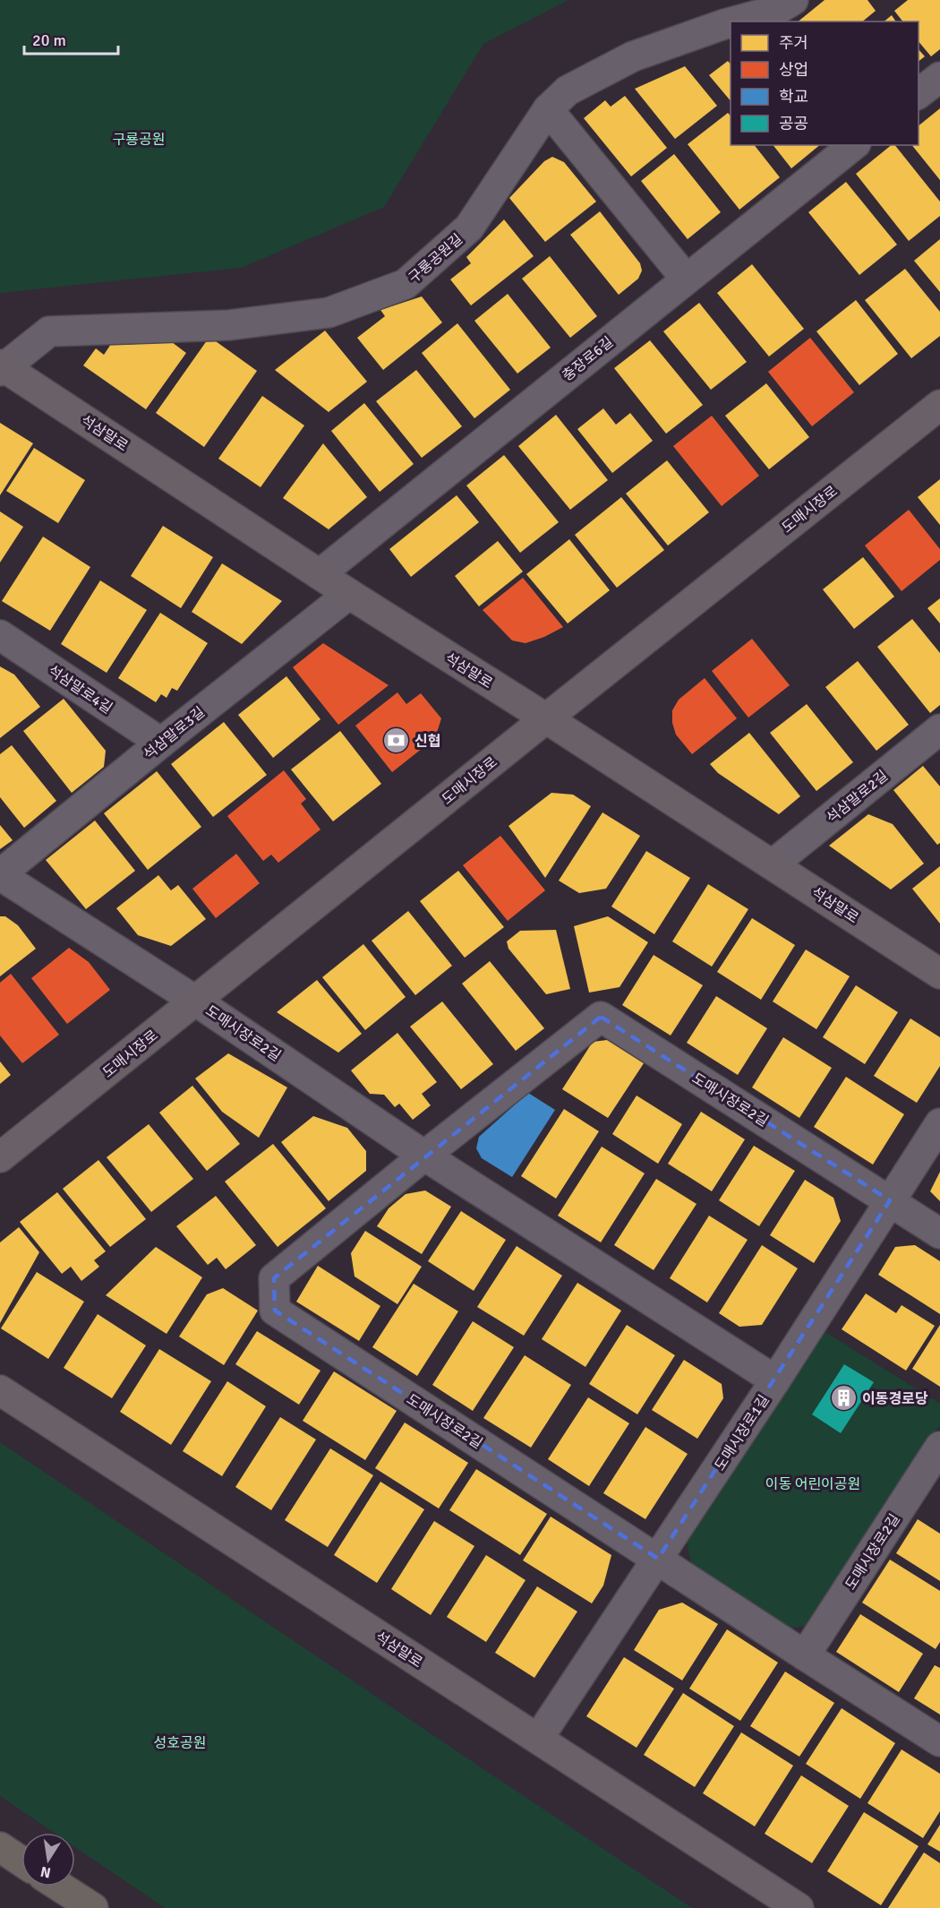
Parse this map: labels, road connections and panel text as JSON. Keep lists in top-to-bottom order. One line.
{"streets":{"street":["구룡공원길","충장로6길","석삼말로","도매시장로","석삼말로4길","석삼말로3길","석삼말로2길","도매시장로2길","도매시장로1길"]},"crossings":[["구룡공원길","석삼말로"],["충장로6길","석삼말로"],["석삼말로","도매시장로"],["석삼말로","석삼말로3길"],["석삼말로","석삼말로2길"],["석삼말로","도매시장로1길"],["도매시장로","도매시장로2길"],["석삼말로4길","석삼말로3길"],["석삼말로3길","도매시장로2길"],["도매시장로2길","도매시장로1길"]],"parks":["구룡공원","이동 어린이공원","성호공원"],"places":{"bank":["신협"],"building":["이동경로당"]},"legend":["주거","상업","학교","공공"],"scale_bar":"20 m","north":"bottom"}
